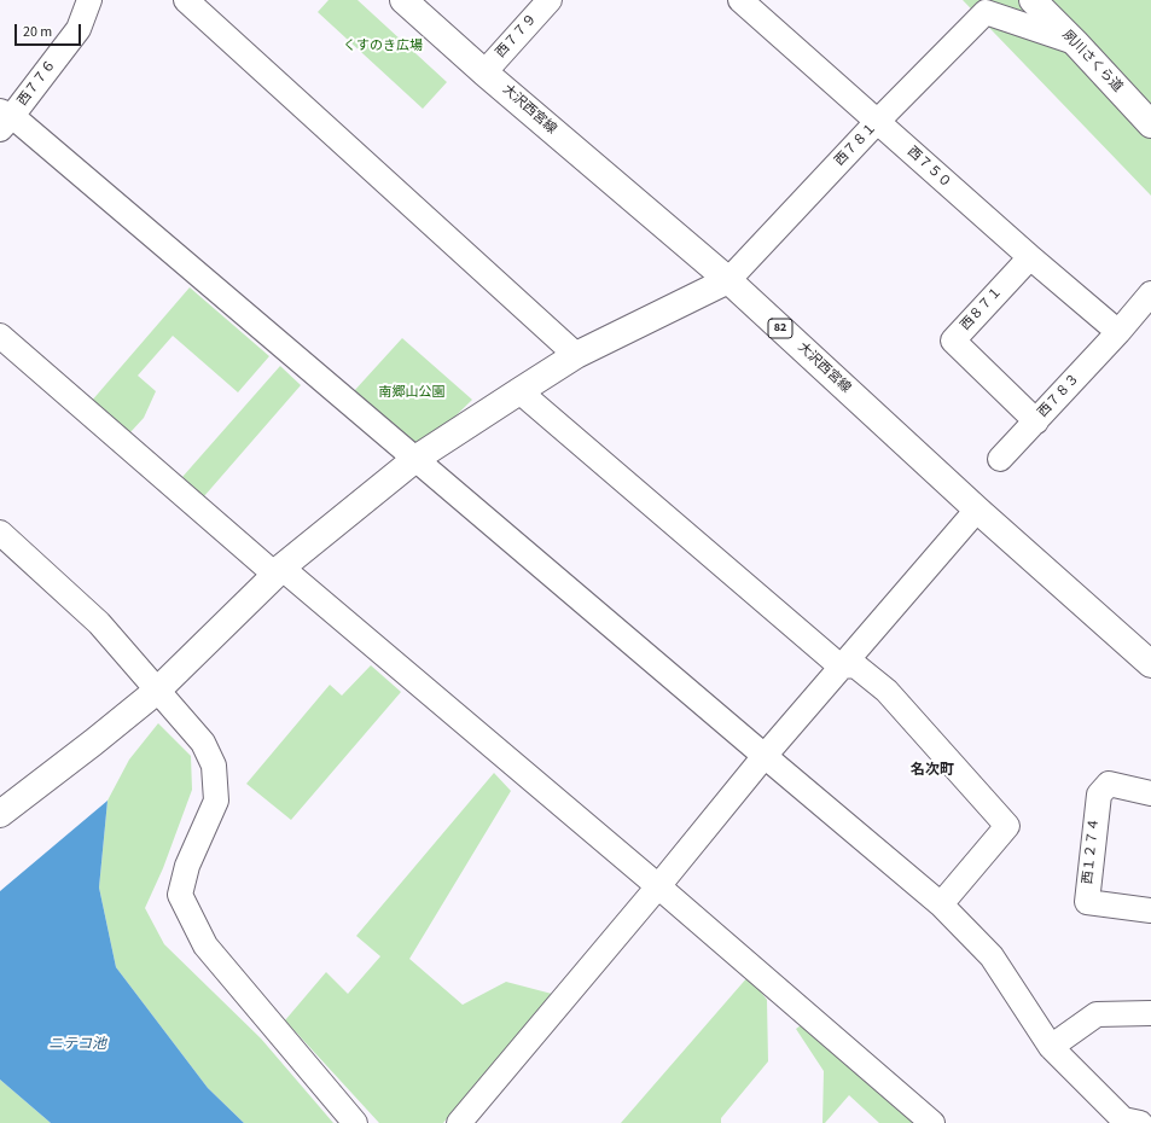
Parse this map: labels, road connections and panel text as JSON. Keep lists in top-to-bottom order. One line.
{"streets":{"street":["西７７９","夙川さくら道","西７７６","大沢西宮線","西７８１","西７５０","西８７１","82","西７８３","西１２７４"]},"crossings":[["西７７９","大沢西宮線"],["大沢西宮線","西７８１"],["西７８１","西７５０"],["西７５０","西８７１"],["西７５０","西７８３"],["西８７１","西７８３"]],"districts":["名次町"],"water":["ニテコ池"],"parks":["くすのき広場","南郷山公園"],"scale_bar":"20 m"}
